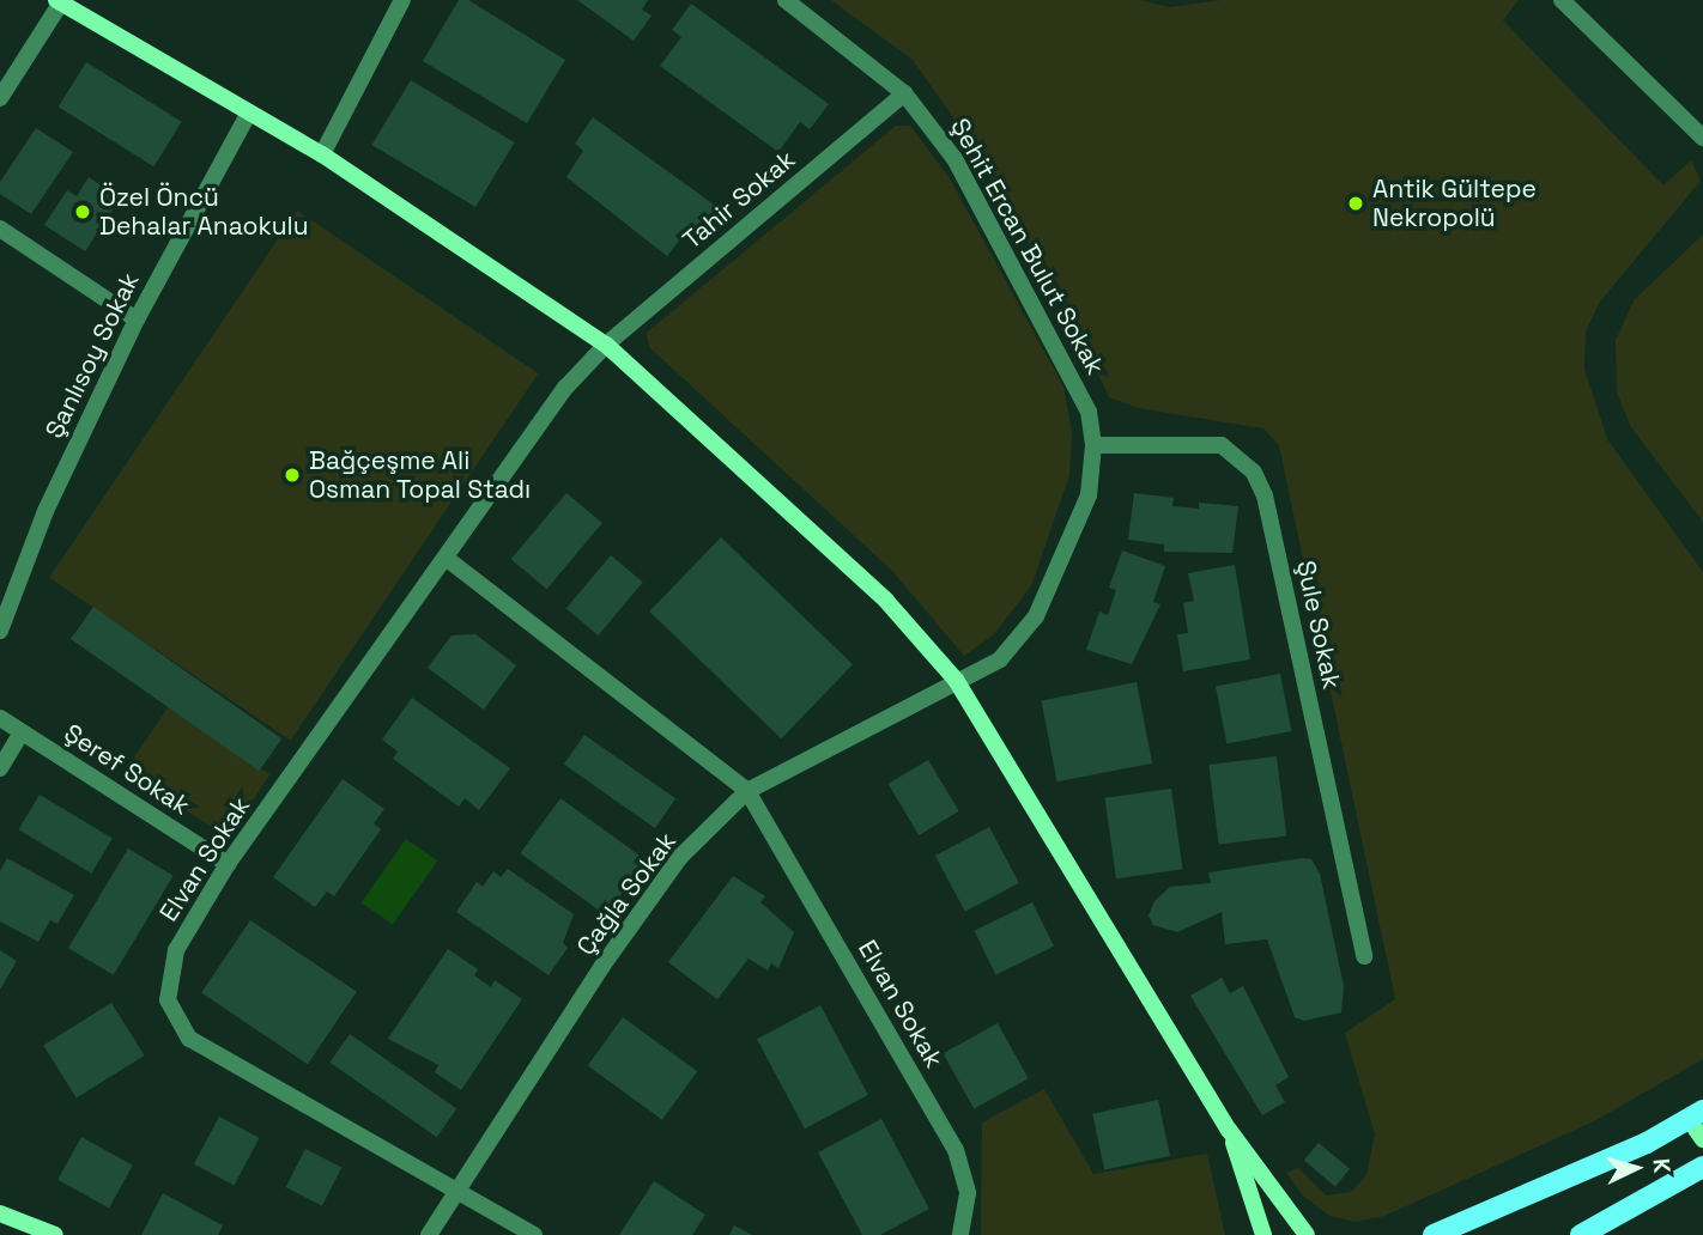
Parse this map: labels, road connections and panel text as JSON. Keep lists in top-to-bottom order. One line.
{"streets":{"street":["Tahir Sokak","Şehit Ercan Bulut Sokak","Şanlısoy Sokak","Şule Sokak","Şeref Sokak","Elvan Sokak","Çağla Sokak"]},"crossings":[["Tahir Sokak","Şehit Ercan Bulut Sokak"],["Tahir Sokak","Elvan Sokak"],["Şehit Ercan Bulut Sokak","Şule Sokak"],["Şehit Ercan Bulut Sokak","Çağla Sokak"],["Şeref Sokak","Elvan Sokak"],["Elvan Sokak","Çağla Sokak"]],"places":["Antik Gültepe Nekropolü","Özel Öncü Dehalar Anaokulu","Bağçeşme Ali Osman Topal Stadı"],"north":"right"}
